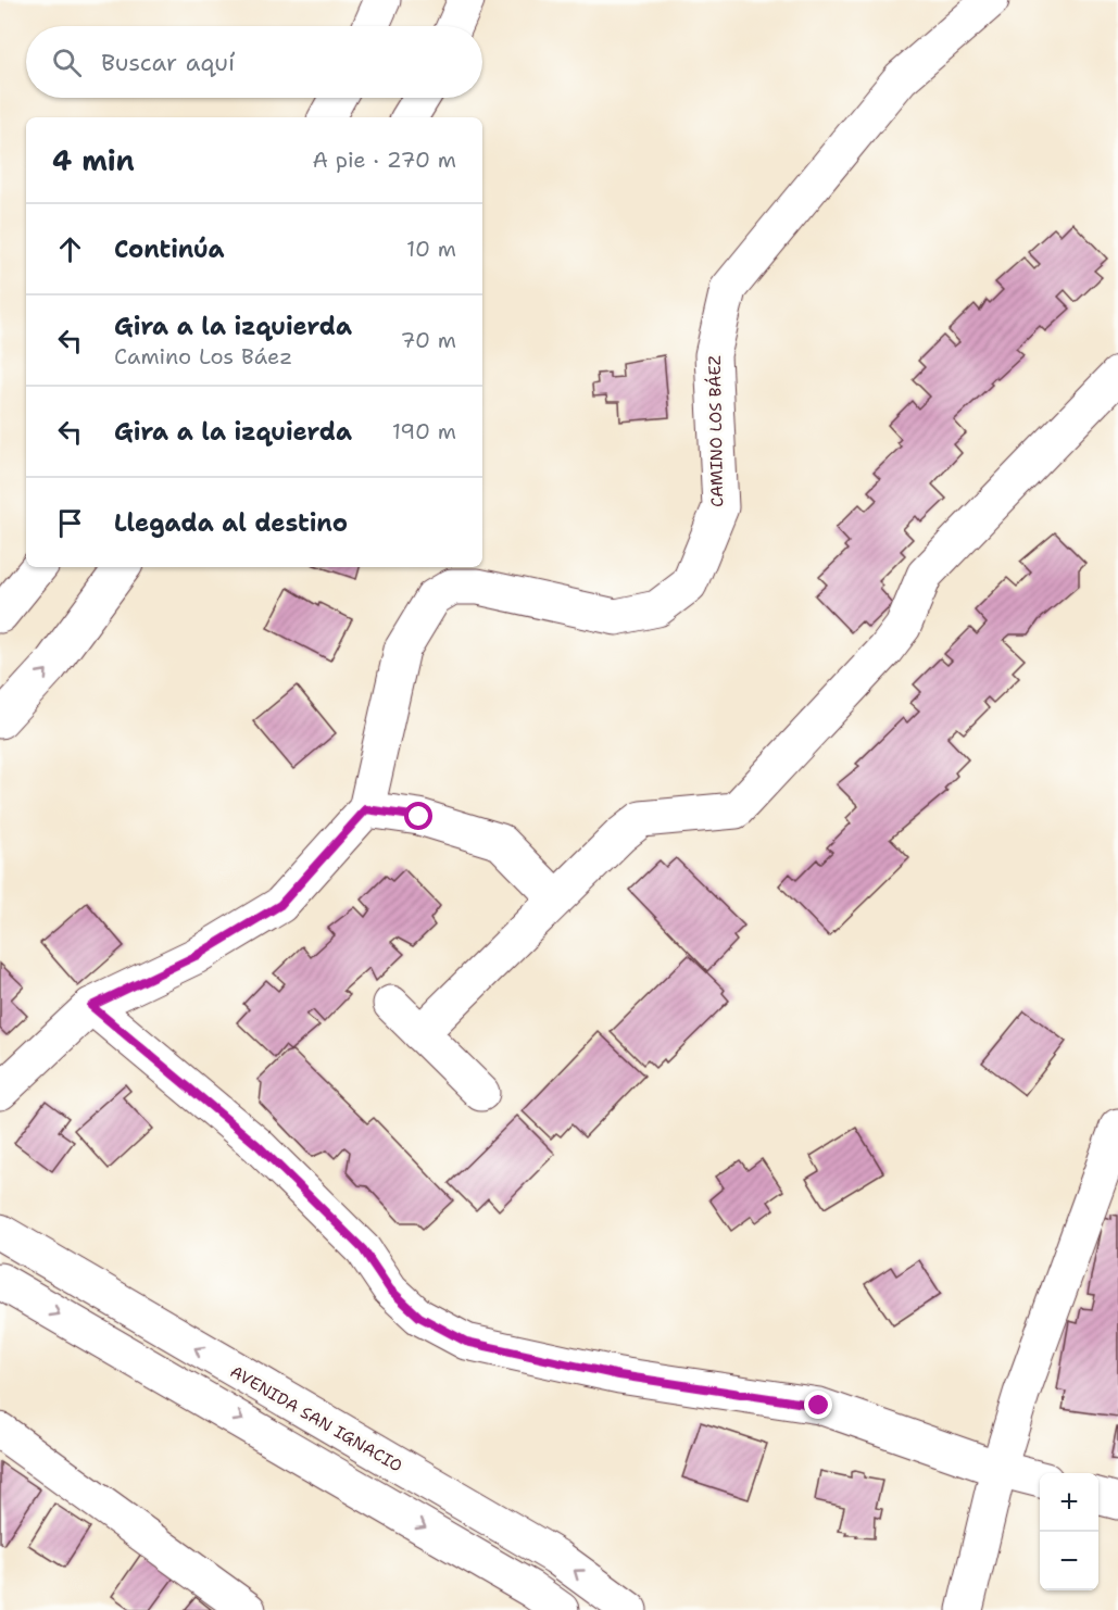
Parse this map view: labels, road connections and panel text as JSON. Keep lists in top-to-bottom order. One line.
{"streets":{"street":["CAMINO LOS BÁEZ","AVENIDA SAN IGNACIO"]},"page":{"search":"Buscar aquí","heading":["4 min","A pie · 270 m"],"list":[["Continúa","10 m"],["Gira a la izquierda","Camino Los Báez","70 m"],["Gira a la izquierda","190 m"],"Llegada al destino"],"map_buttons":["+","−"]}}
